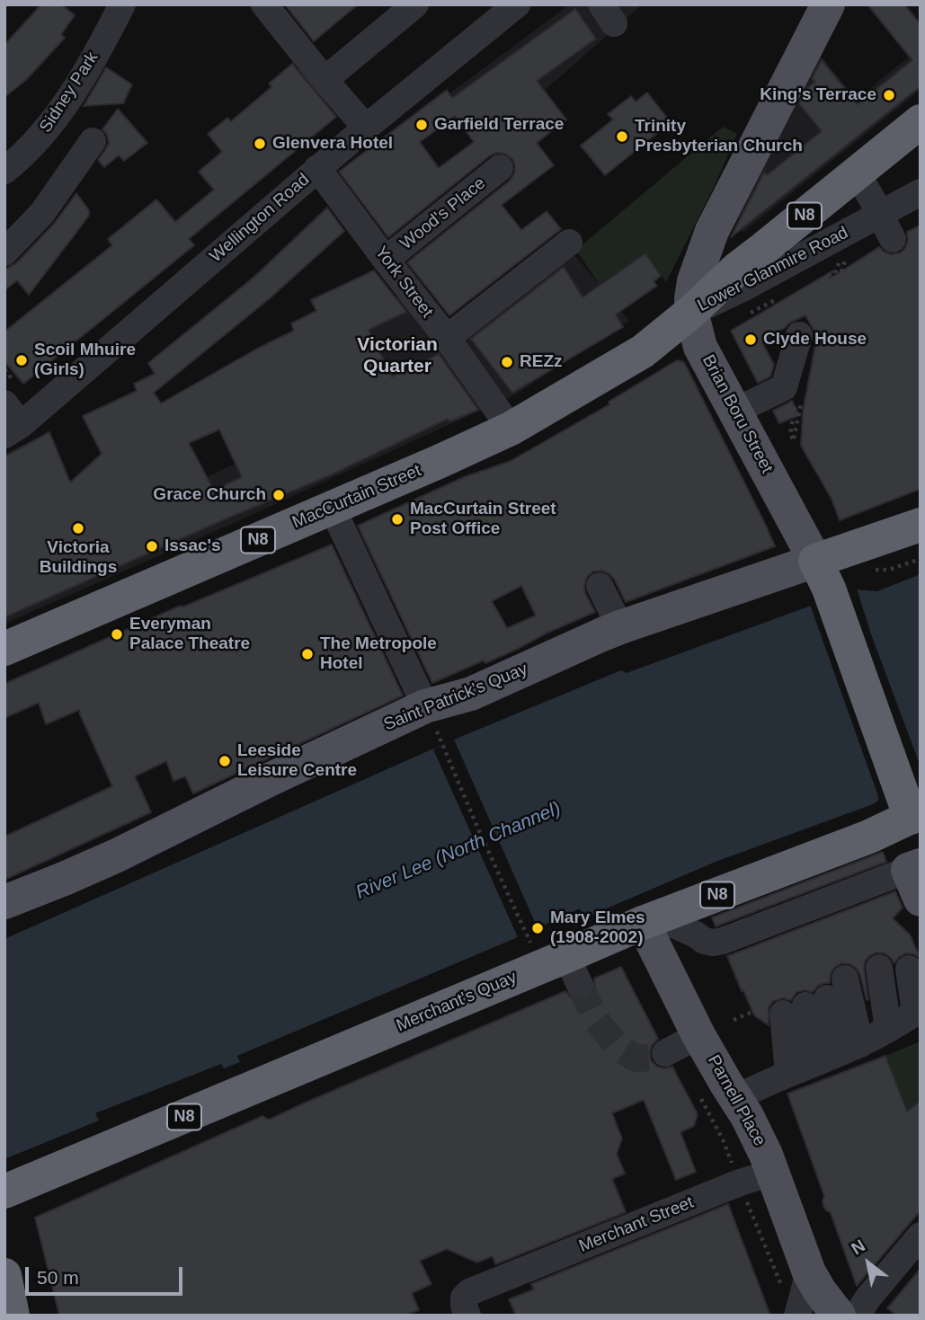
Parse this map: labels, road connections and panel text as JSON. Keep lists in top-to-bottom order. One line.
{"streets":{"highway":["N8","Lower Glanmire Road","MacCurtain Street","Saint Patrick's Quay","Merchant's Quay"],"main road":["Brian Boru Street","Parnell Place"],"street":["Sidney Park","Wood's Place","Wellington Road","York Street","Merchant Street"]},"crossings":[["Wood's Place","York Street"],["Wellington Road","York Street"],["Lower Glanmire Road","Brian Boru Street"],["Lower Glanmire Road","MacCurtain Street"],["York Street","MacCurtain Street"],["Brian Boru Street","MacCurtain Street"],["Brian Boru Street","Saint Patrick's Quay"],["Merchant's Quay","Parnell Place"],["Parnell Place","Merchant Street"]],"districts":["Victorian Quarter"],"water":["River Lee (North Channel)"],"places":["King's Terrace","Garfield Terrace","Trinity Presbyterian Church","Glenvera Hotel","Clyde House","Scoil Mhuire (Girls)","REZz","Grace Church","MacCurtain Street Post Office","Victoria Buildings","Issac's","Everyman Palace Theatre","The Metropole Hotel","Leeside Leisure Centre","Mary Elmes (1908-2002)"],"scale_bar":"50 m","north":"top left"}
